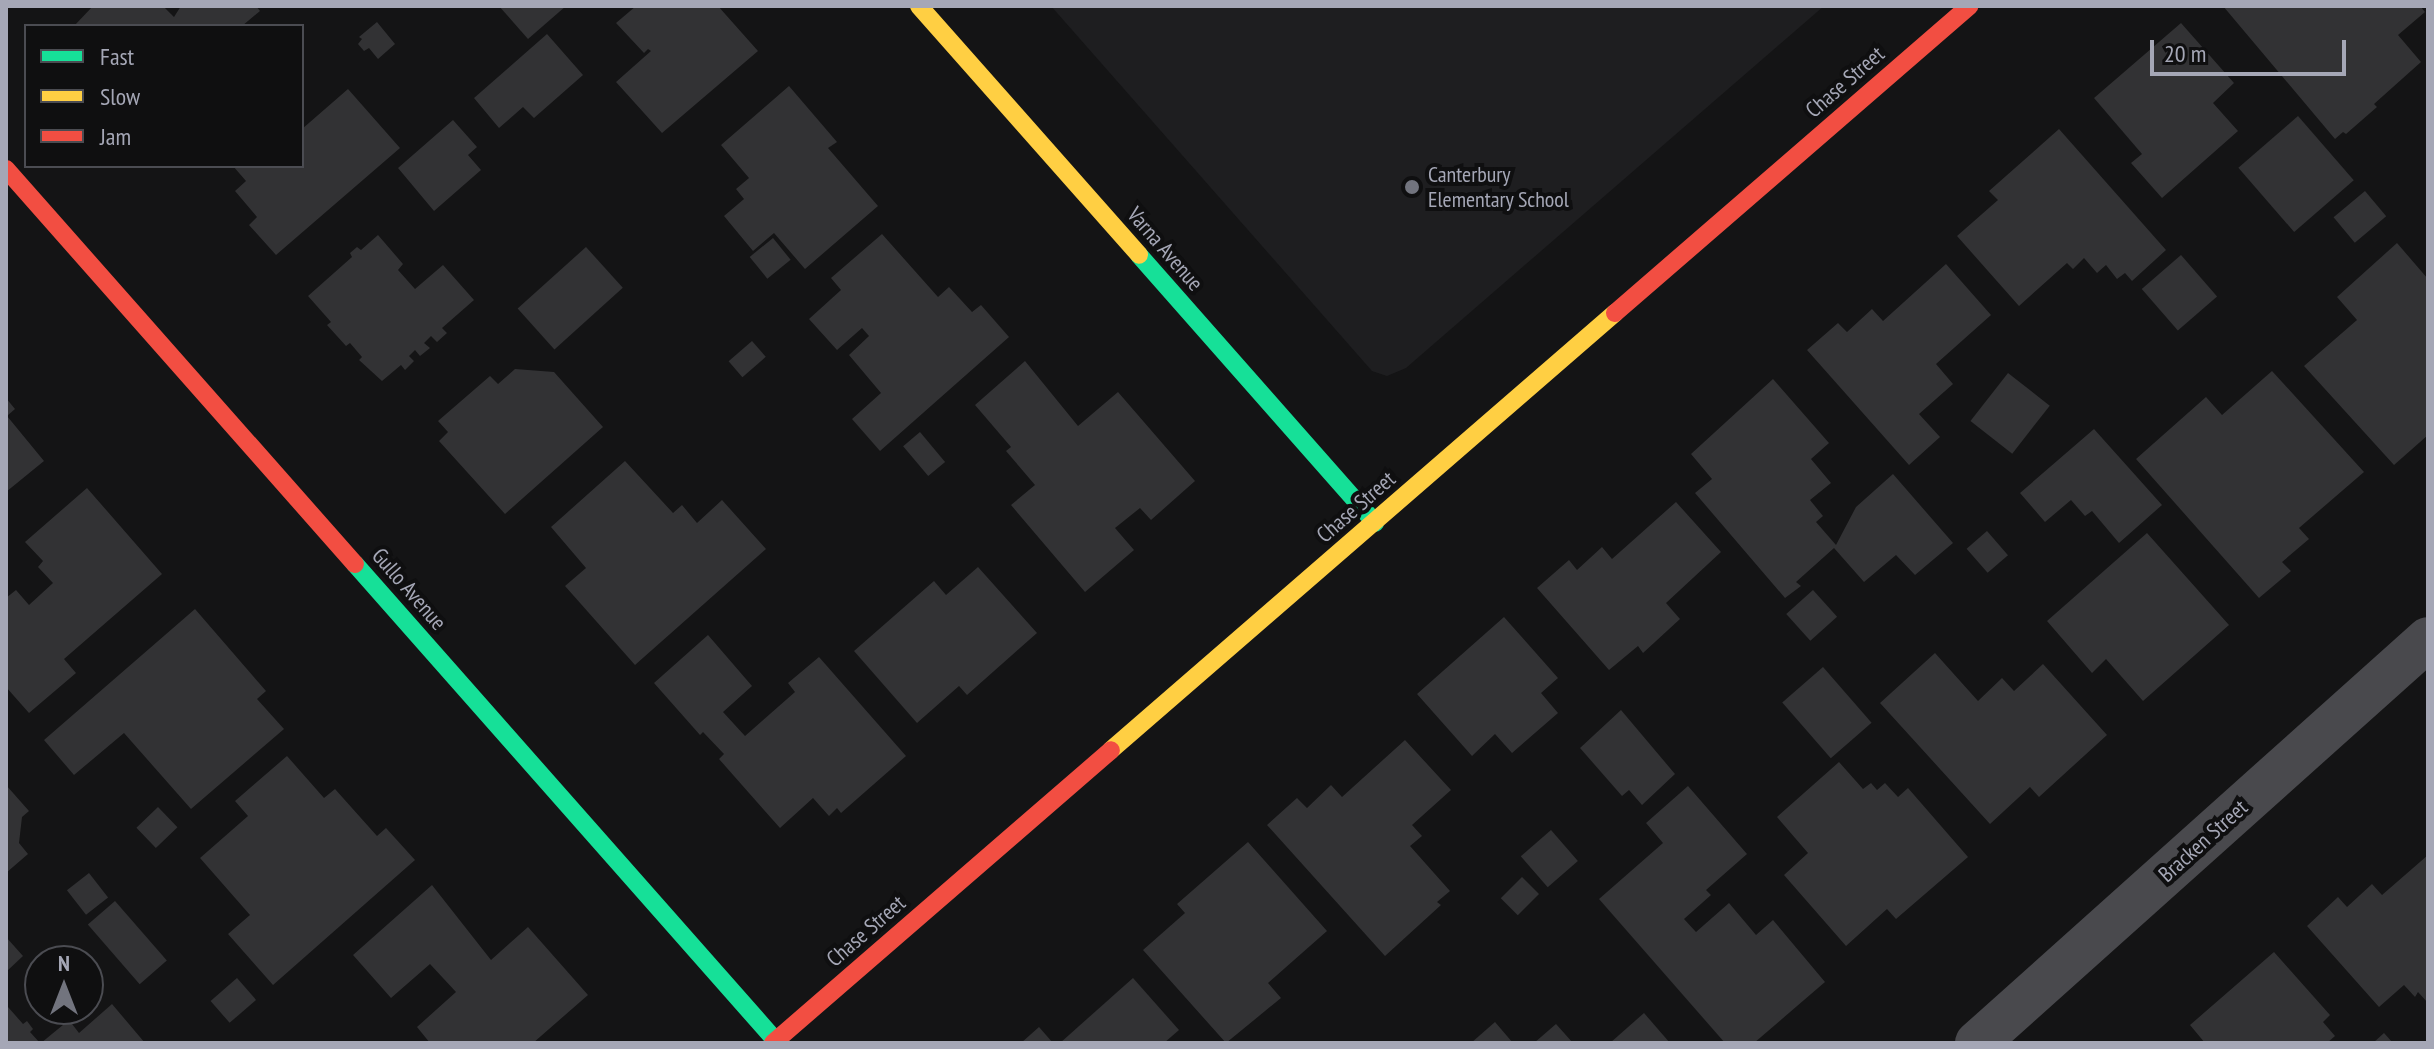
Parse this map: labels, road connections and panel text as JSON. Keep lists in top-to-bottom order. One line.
{"streets":{"street":["Chase Street","Varna Avenue","Gullo Avenue","Bracken Street"]},"crossings":[["Chase Street","Varna Avenue"],["Chase Street","Gullo Avenue"]],"places":["Canterbury Elementary School"],"legend":["Fast","Slow","Jam"],"scale_bar":"20 m","north":"top"}
